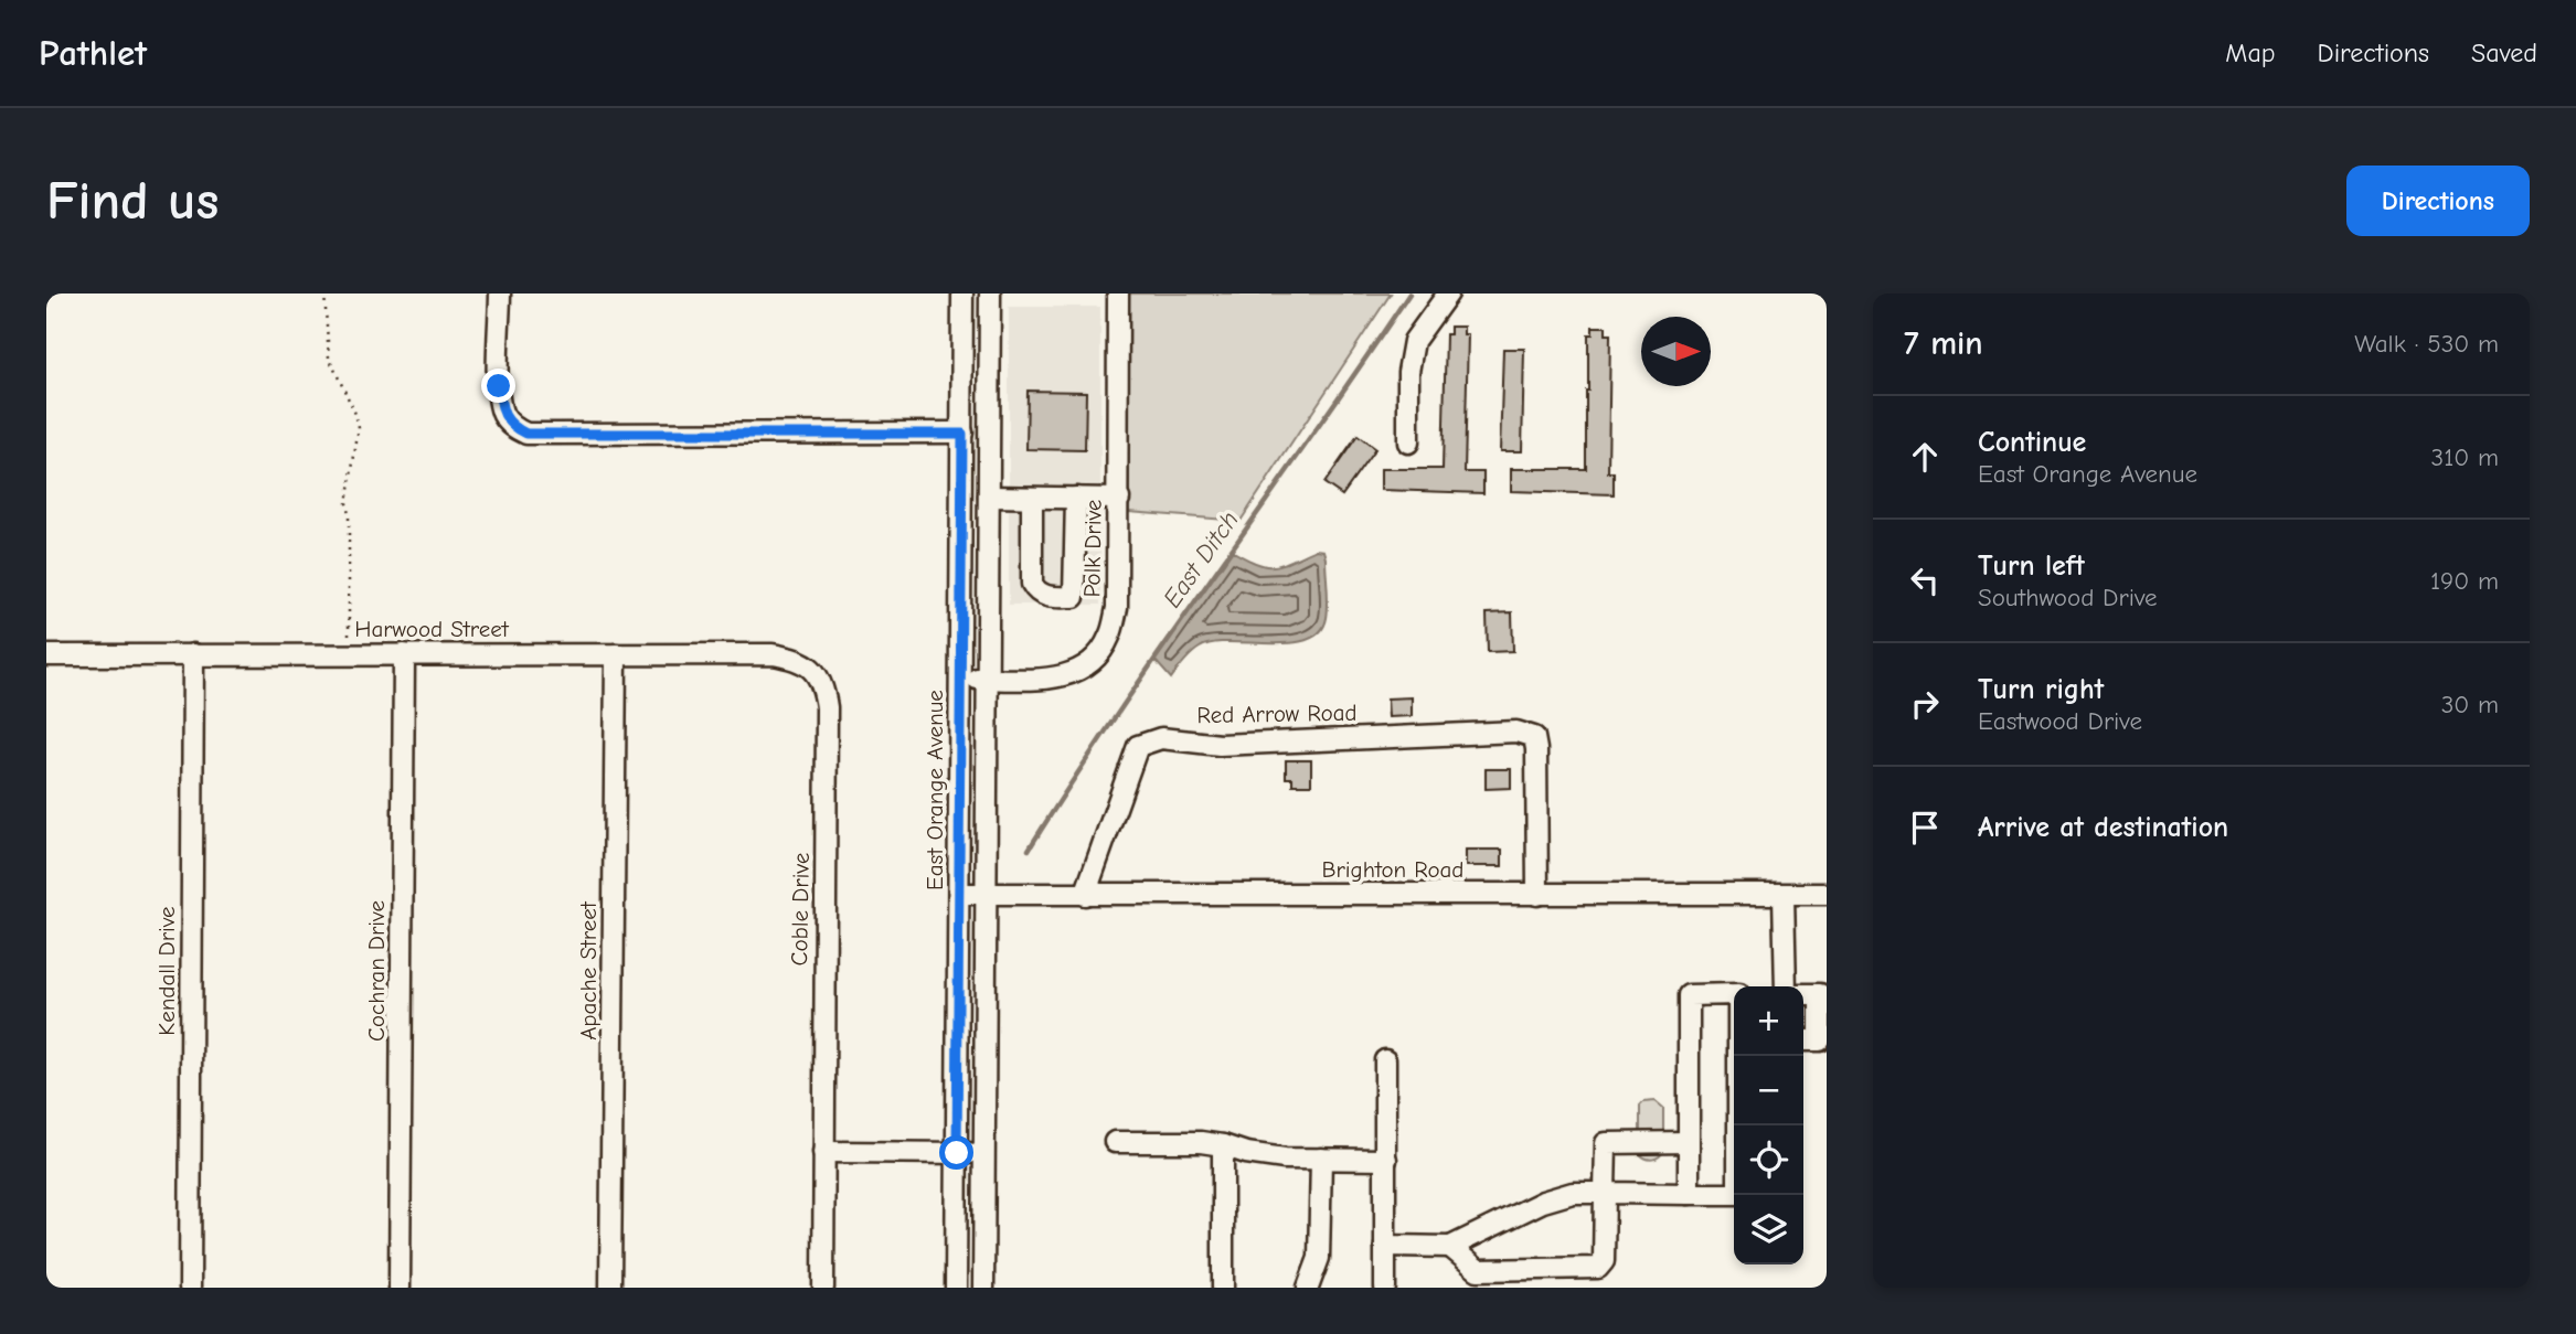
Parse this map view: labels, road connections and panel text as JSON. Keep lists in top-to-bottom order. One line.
{"streets":{"street":["Polk Drive","Harwood Street","Red Arrow Road","East Orange Avenue","Brighton Road","Coble Drive","Kendall Drive","Cochran Drive","Apache Street"]},"crossings":[["Polk Drive","East Orange Avenue"],["Harwood Street","Coble Drive"],["Harwood Street","Kendall Drive"],["Harwood Street","Cochran Drive"],["Harwood Street","Apache Street"],["Red Arrow Road","Brighton Road"],["East Orange Avenue","Brighton Road"]],"water":["East Ditch"],"north":"right","page":{"header":"Pathlet","nav":["Map","Directions","Saved"],"buttons":"Directions","title":"Find us","heading":["7 min","Walk · 530 m"],"list":[["Continue","East Orange Avenue","310 m"],["Turn left","Southwood Drive","190 m"],["Turn right","Eastwood Drive","30 m"],"Arrive at destination"],"map_buttons":["+","−"]}}
